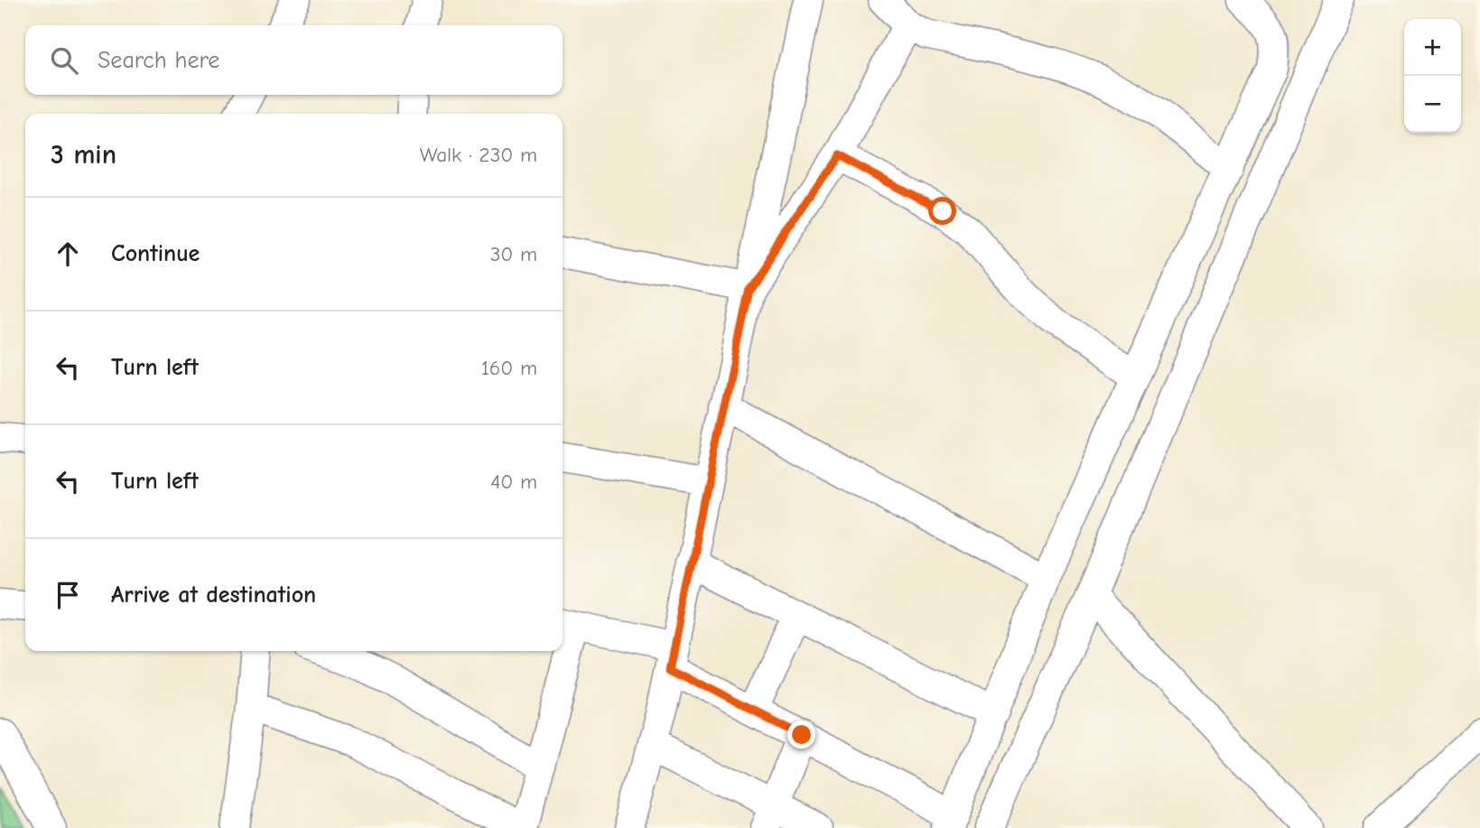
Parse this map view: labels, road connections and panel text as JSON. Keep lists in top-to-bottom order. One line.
{"page":{"map_buttons":["+","−"],"search":"Search here","heading":["3 min","Walk · 230 m"],"list":[["Continue","30 m"],["Turn left","160 m"],["Turn left","40 m"],"Arrive at destination"]}}
